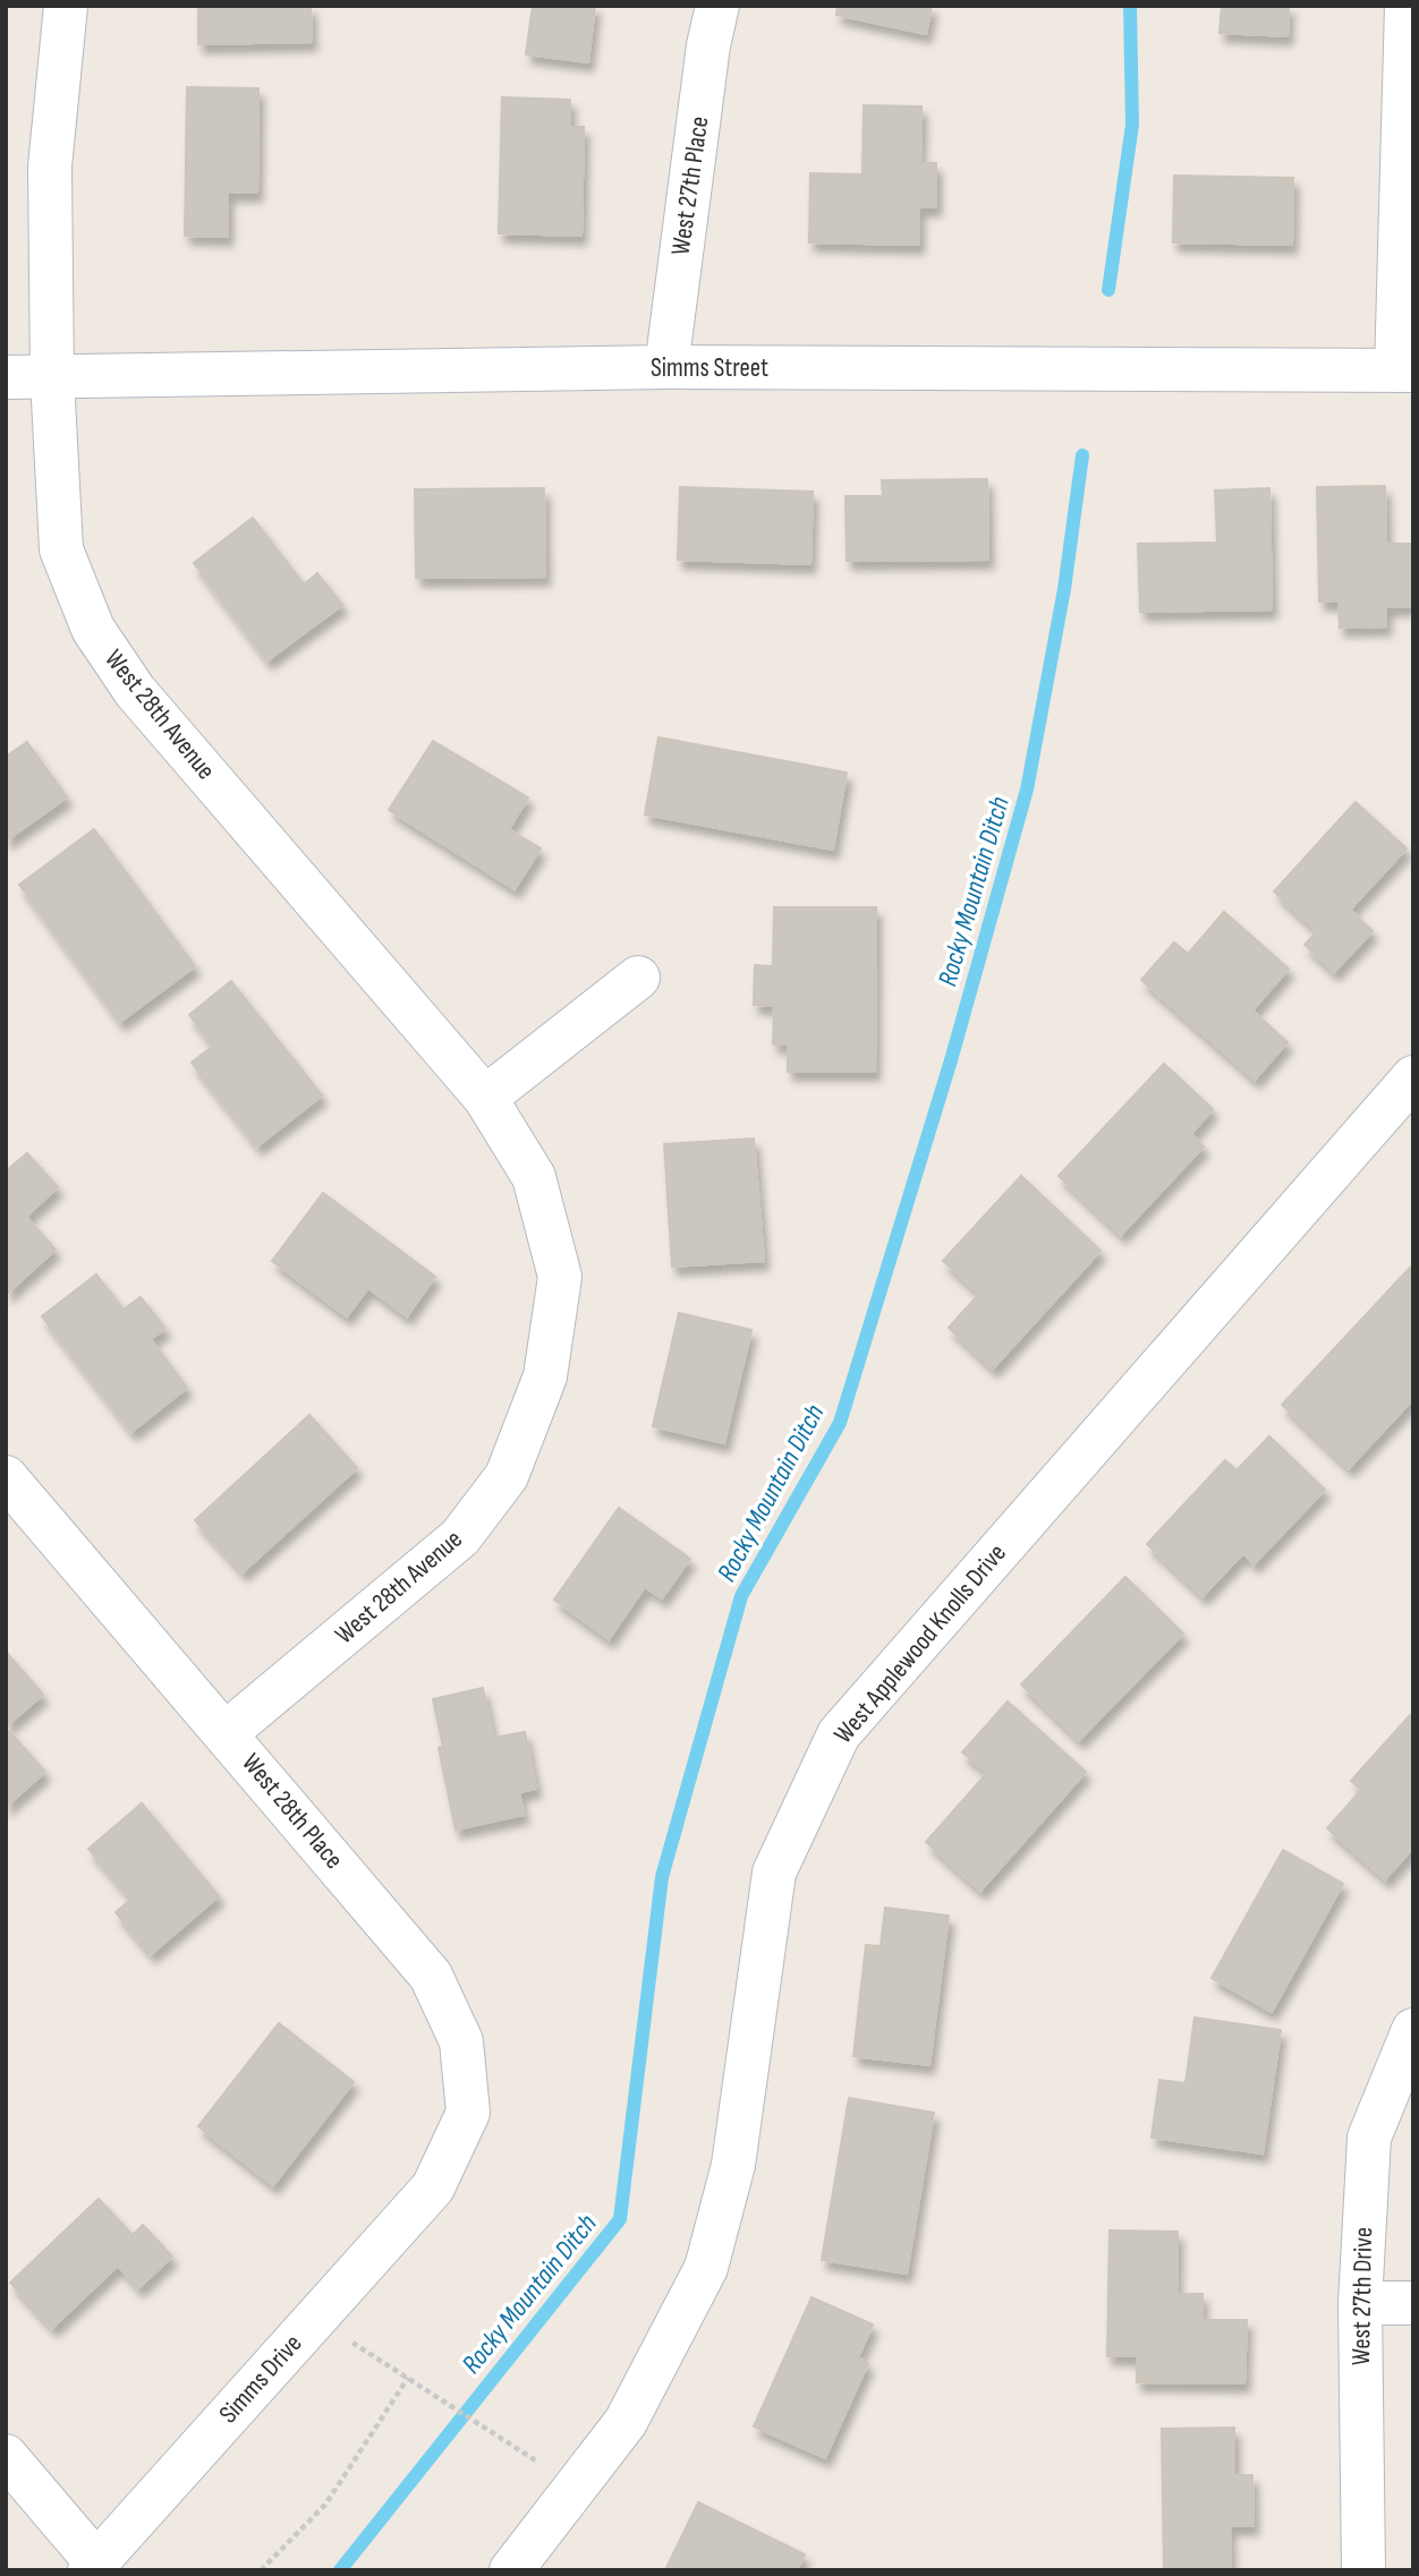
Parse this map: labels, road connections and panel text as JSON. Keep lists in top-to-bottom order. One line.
{"streets":{"street":["West 27th Place","Simms Street","West 28th Avenue","West Applewood Knolls Drive","West 28th Place","West 27th Drive","Simms Drive"]},"crossings":[["West 27th Place","Simms Street"],["Simms Street","West 28th Avenue"],["West 28th Avenue","West 28th Place"],["West 28th Place","Simms Drive"]],"water":["Rocky Mountain Ditch"]}
